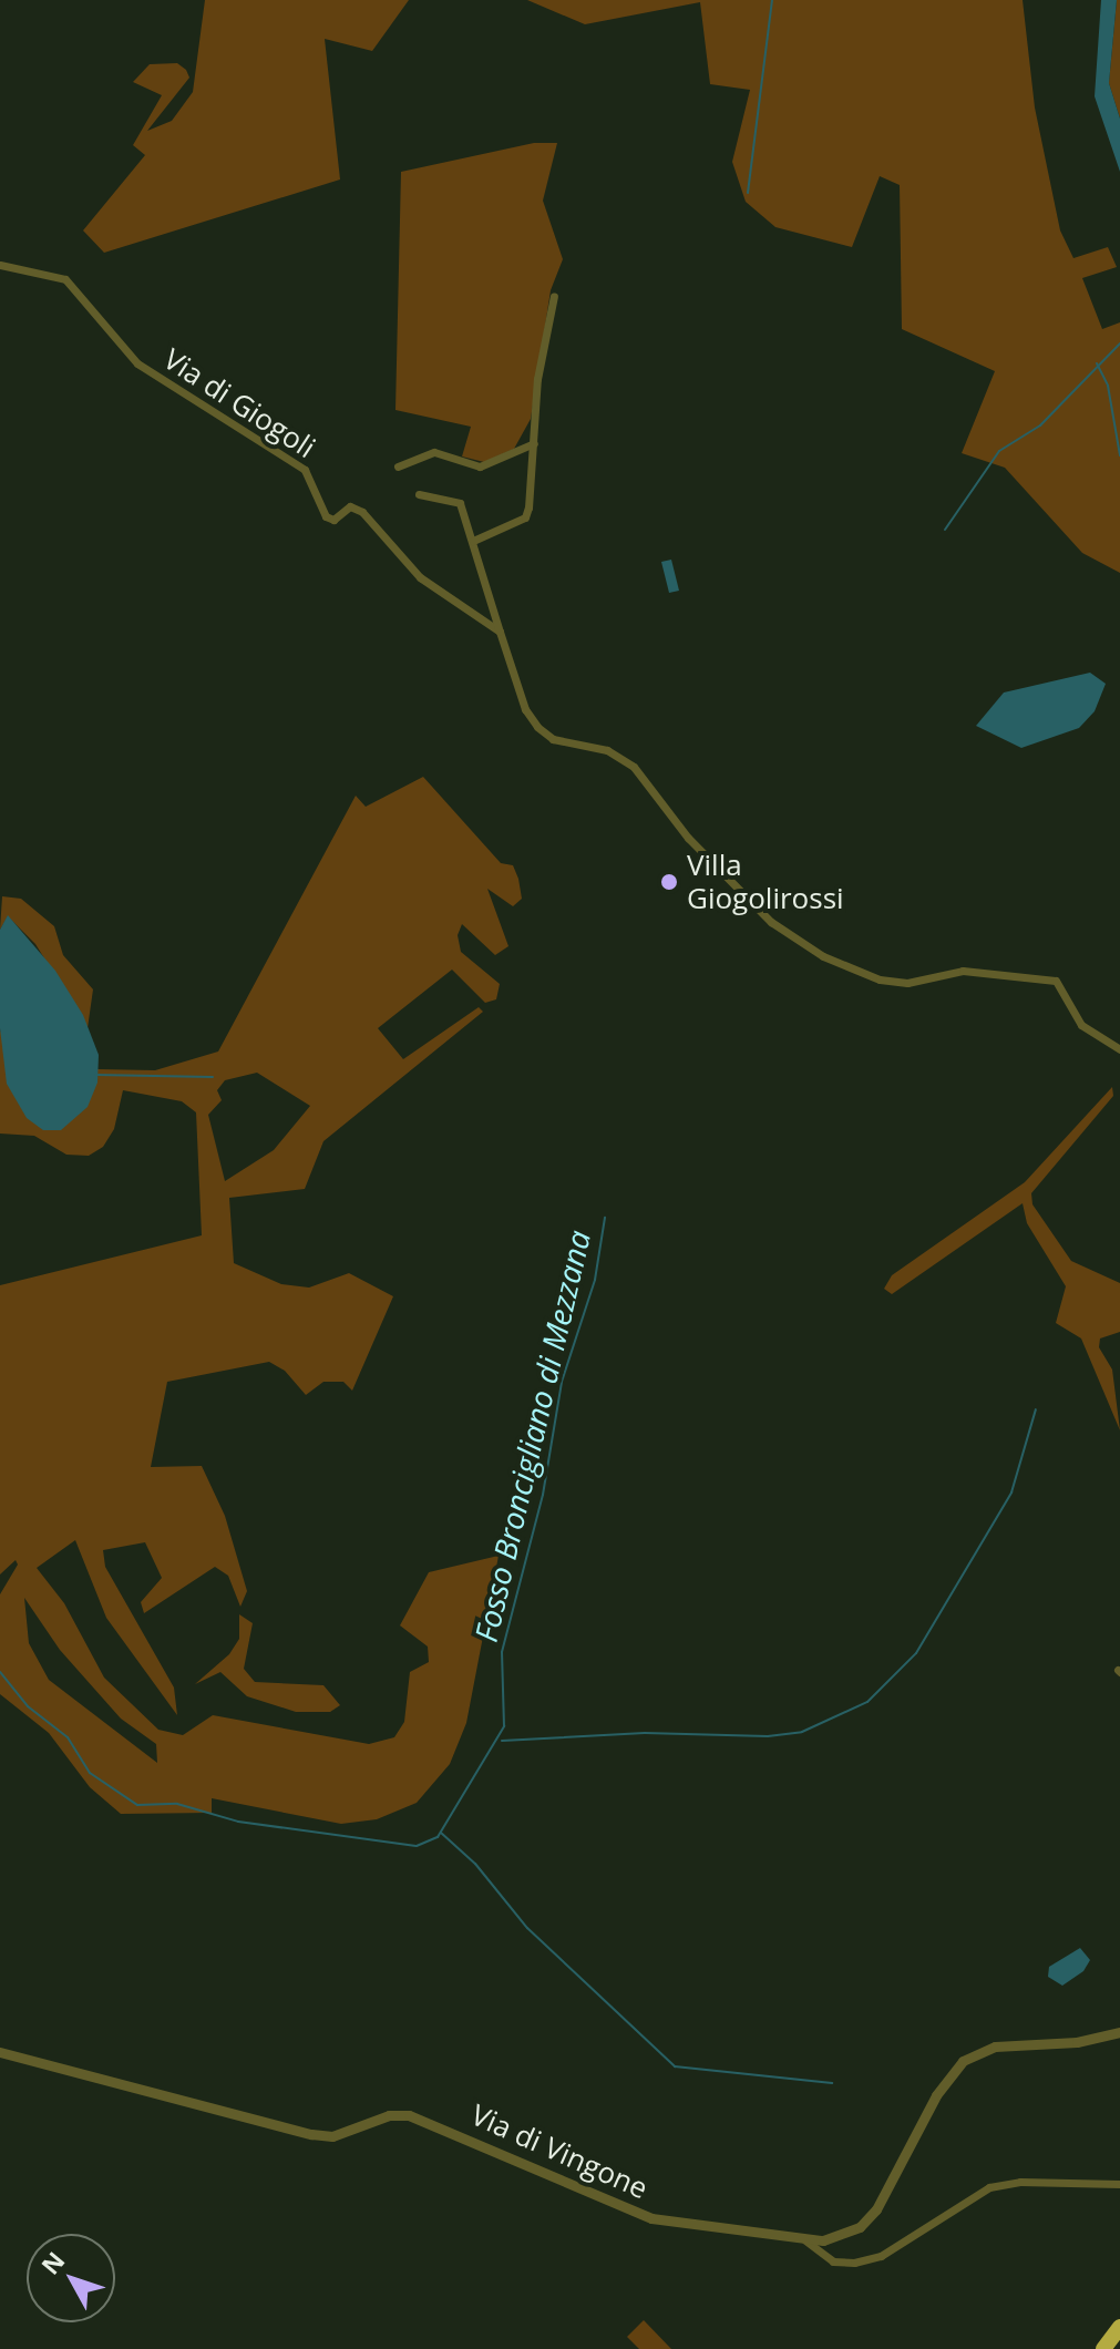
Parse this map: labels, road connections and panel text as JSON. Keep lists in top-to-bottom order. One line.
{"streets":{"street":["Via di Giogoli","Via di Vingone"]},"water":["Fosso Broncigliano di Mezzana"],"places":["Villa Giogolirossi"],"north":"top left"}
